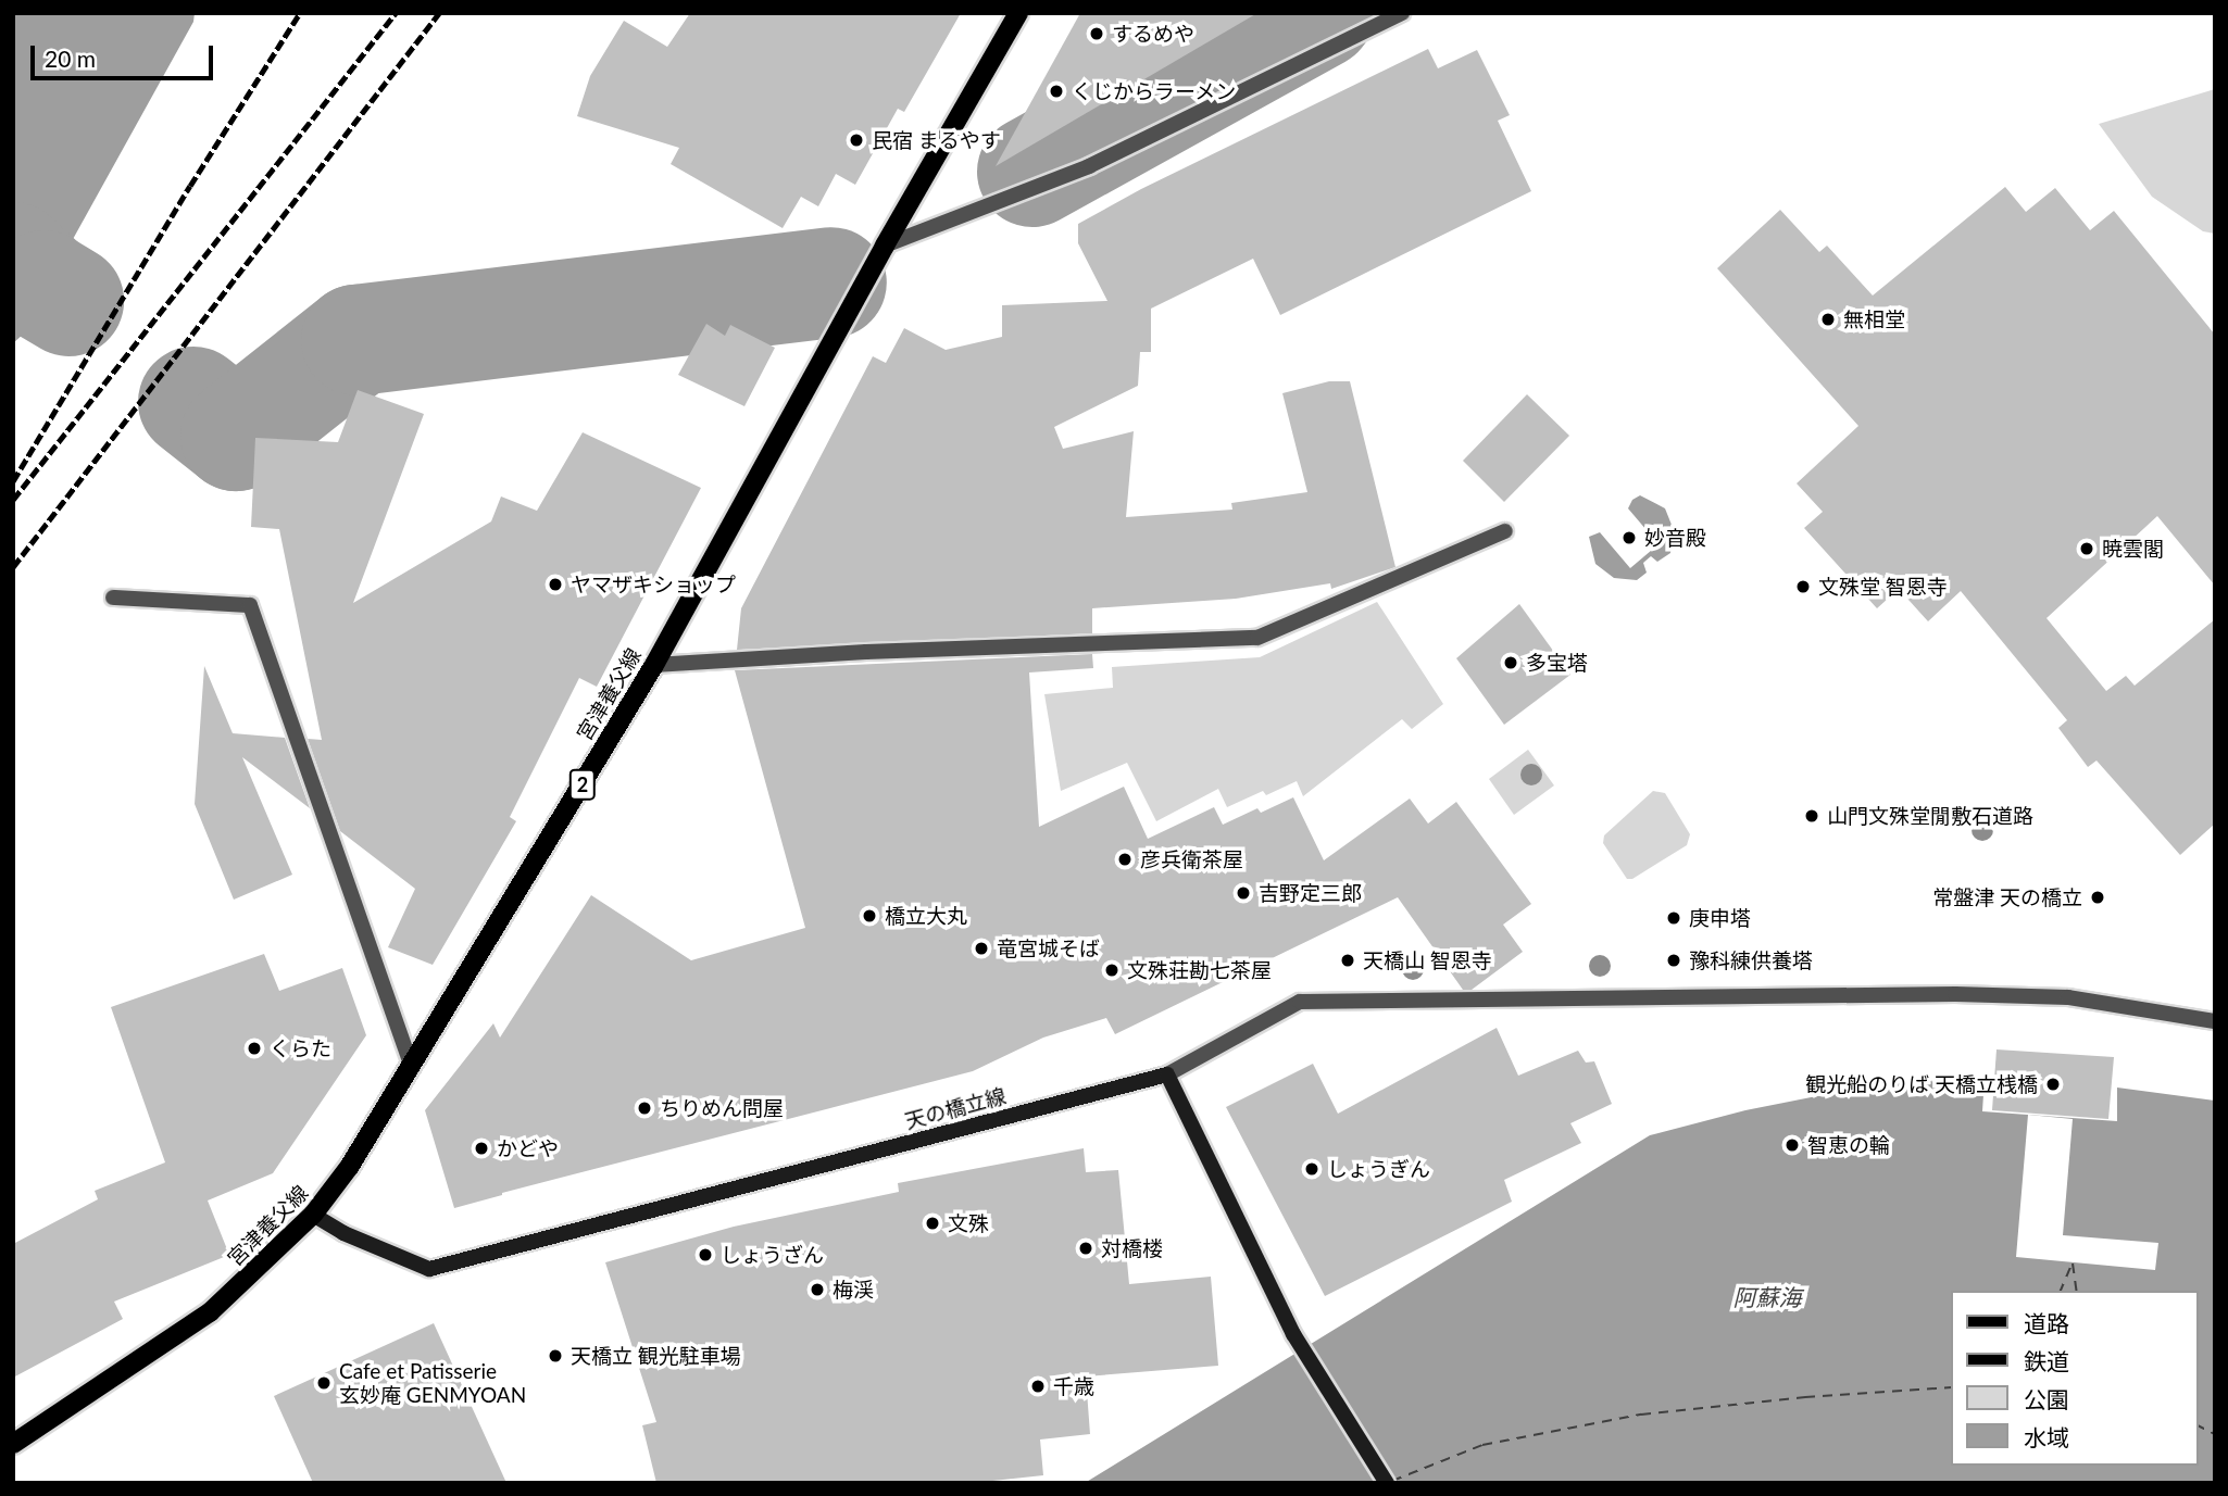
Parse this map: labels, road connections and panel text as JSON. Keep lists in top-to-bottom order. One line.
{"streets":{"main road":["宮津養父線","2","天の橋立線"]},"crossings":[["宮津養父線","天の橋立線"]],"water":["阿蘇海"],"places":["するめや","くじからラーメン","民宿 まるやす","無相堂","妙音殿","暁雲閣","ヤマザキショップ","文殊堂 智恩寺","多宝塔","山門文殊堂閒敷石道路","彦兵衛茶屋","吉野定三郎","常盤津 天の橋立","橋立大丸","庚申塔","竜宮城そば","天橋山 智恩寺","豫科練供養塔","文殊荘勘七茶屋","くらた","観光船のりば 天橋立桟橋","ちりめん問屋","智恵の輪","かどや","しょうぎん","文殊","対橋楼","しょうざん","梅渓","天橋立 観光駐車場","Cafe et Patisserie 玄妙庵 GENMYOAN","千歳"],"legend":["道路","鉄道","公園","水域"],"scale_bar":"20 m"}
